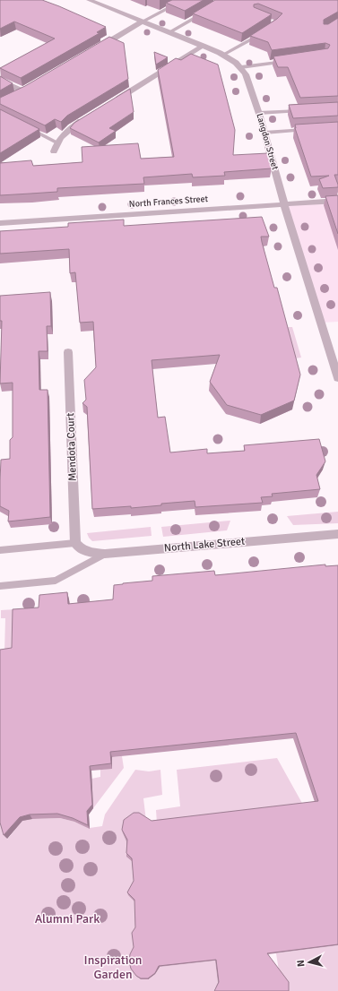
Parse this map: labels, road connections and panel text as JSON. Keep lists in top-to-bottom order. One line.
{"streets":{"street":["Langdon Street","North Frances Street","Mendota Court","North Lake Street"]},"crossings":[["Langdon Street","North Frances Street"],["Mendota Court","North Lake Street"]],"parks":["Alumni Park","Inspiration Garden"],"north":"left"}
